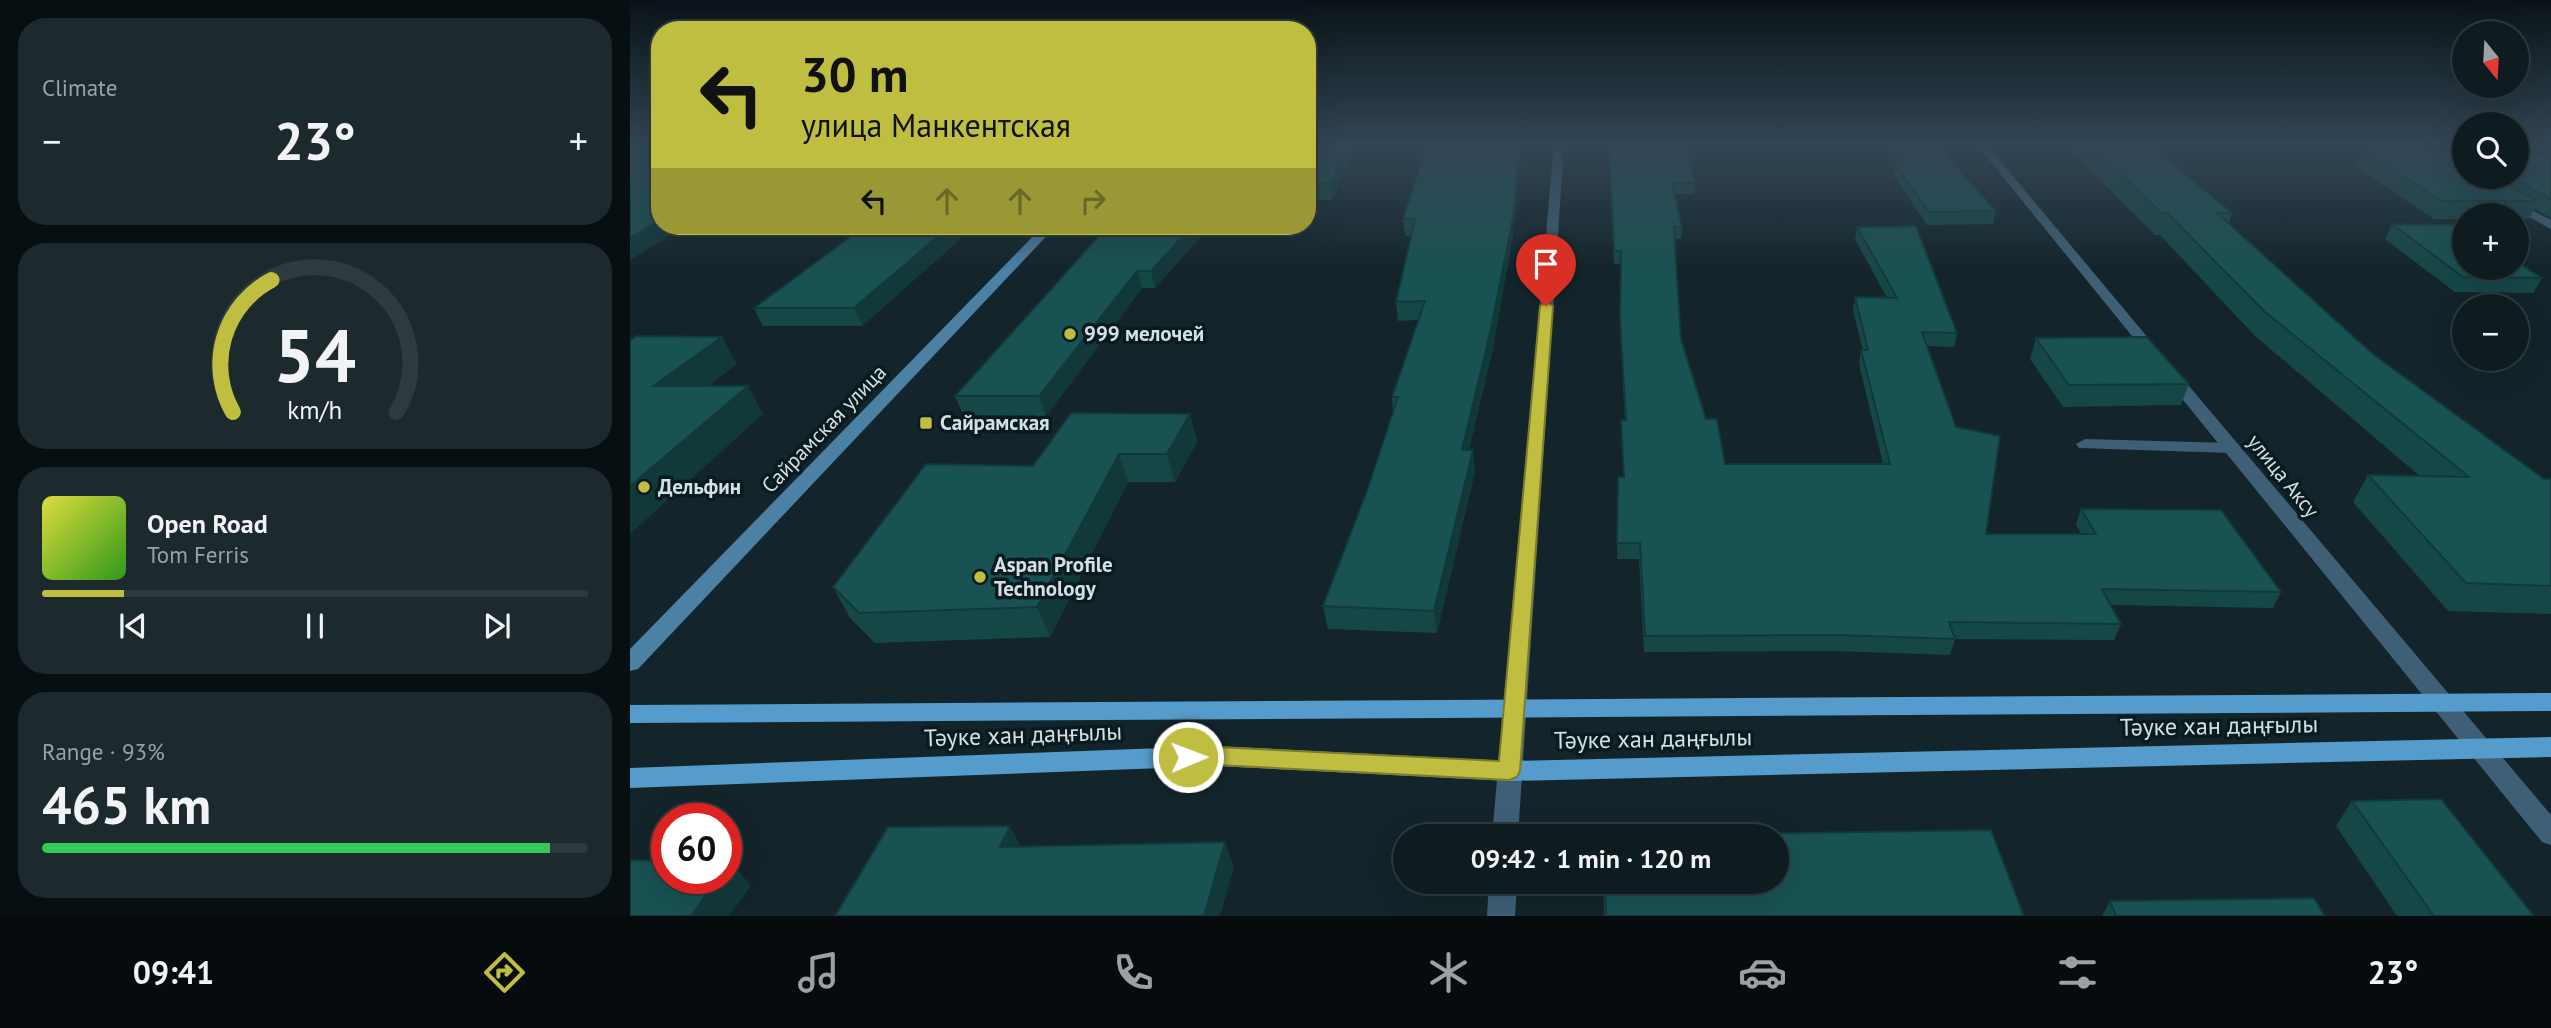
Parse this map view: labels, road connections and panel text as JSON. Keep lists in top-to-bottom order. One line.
{"streets":{"main road":["Сайрамская улица","Тәуке хан даңғылы"],"street":["улица Аксу"]},"crossings":[["улица Аксу","Тәуке хан даңғылы"]],"places":{"other":["999 мелочей","Дельфин","Aspan Profile Technology"],"transit":["Сайрамская"]},"north":"bottom","page":{"tile":["Climate",["Range · 93%","465 km"]],"map_buttons":["+","−"],"turn":["30 m","улица Манкентская"],"heat":["−","23°","+"],"song":["Open Road","Tom Ferris"],"limit":"60","trip":"09:42 · 1 min · 120 m","tabs":["09:41","23°"],"gauge":["54","km/h"]}}
